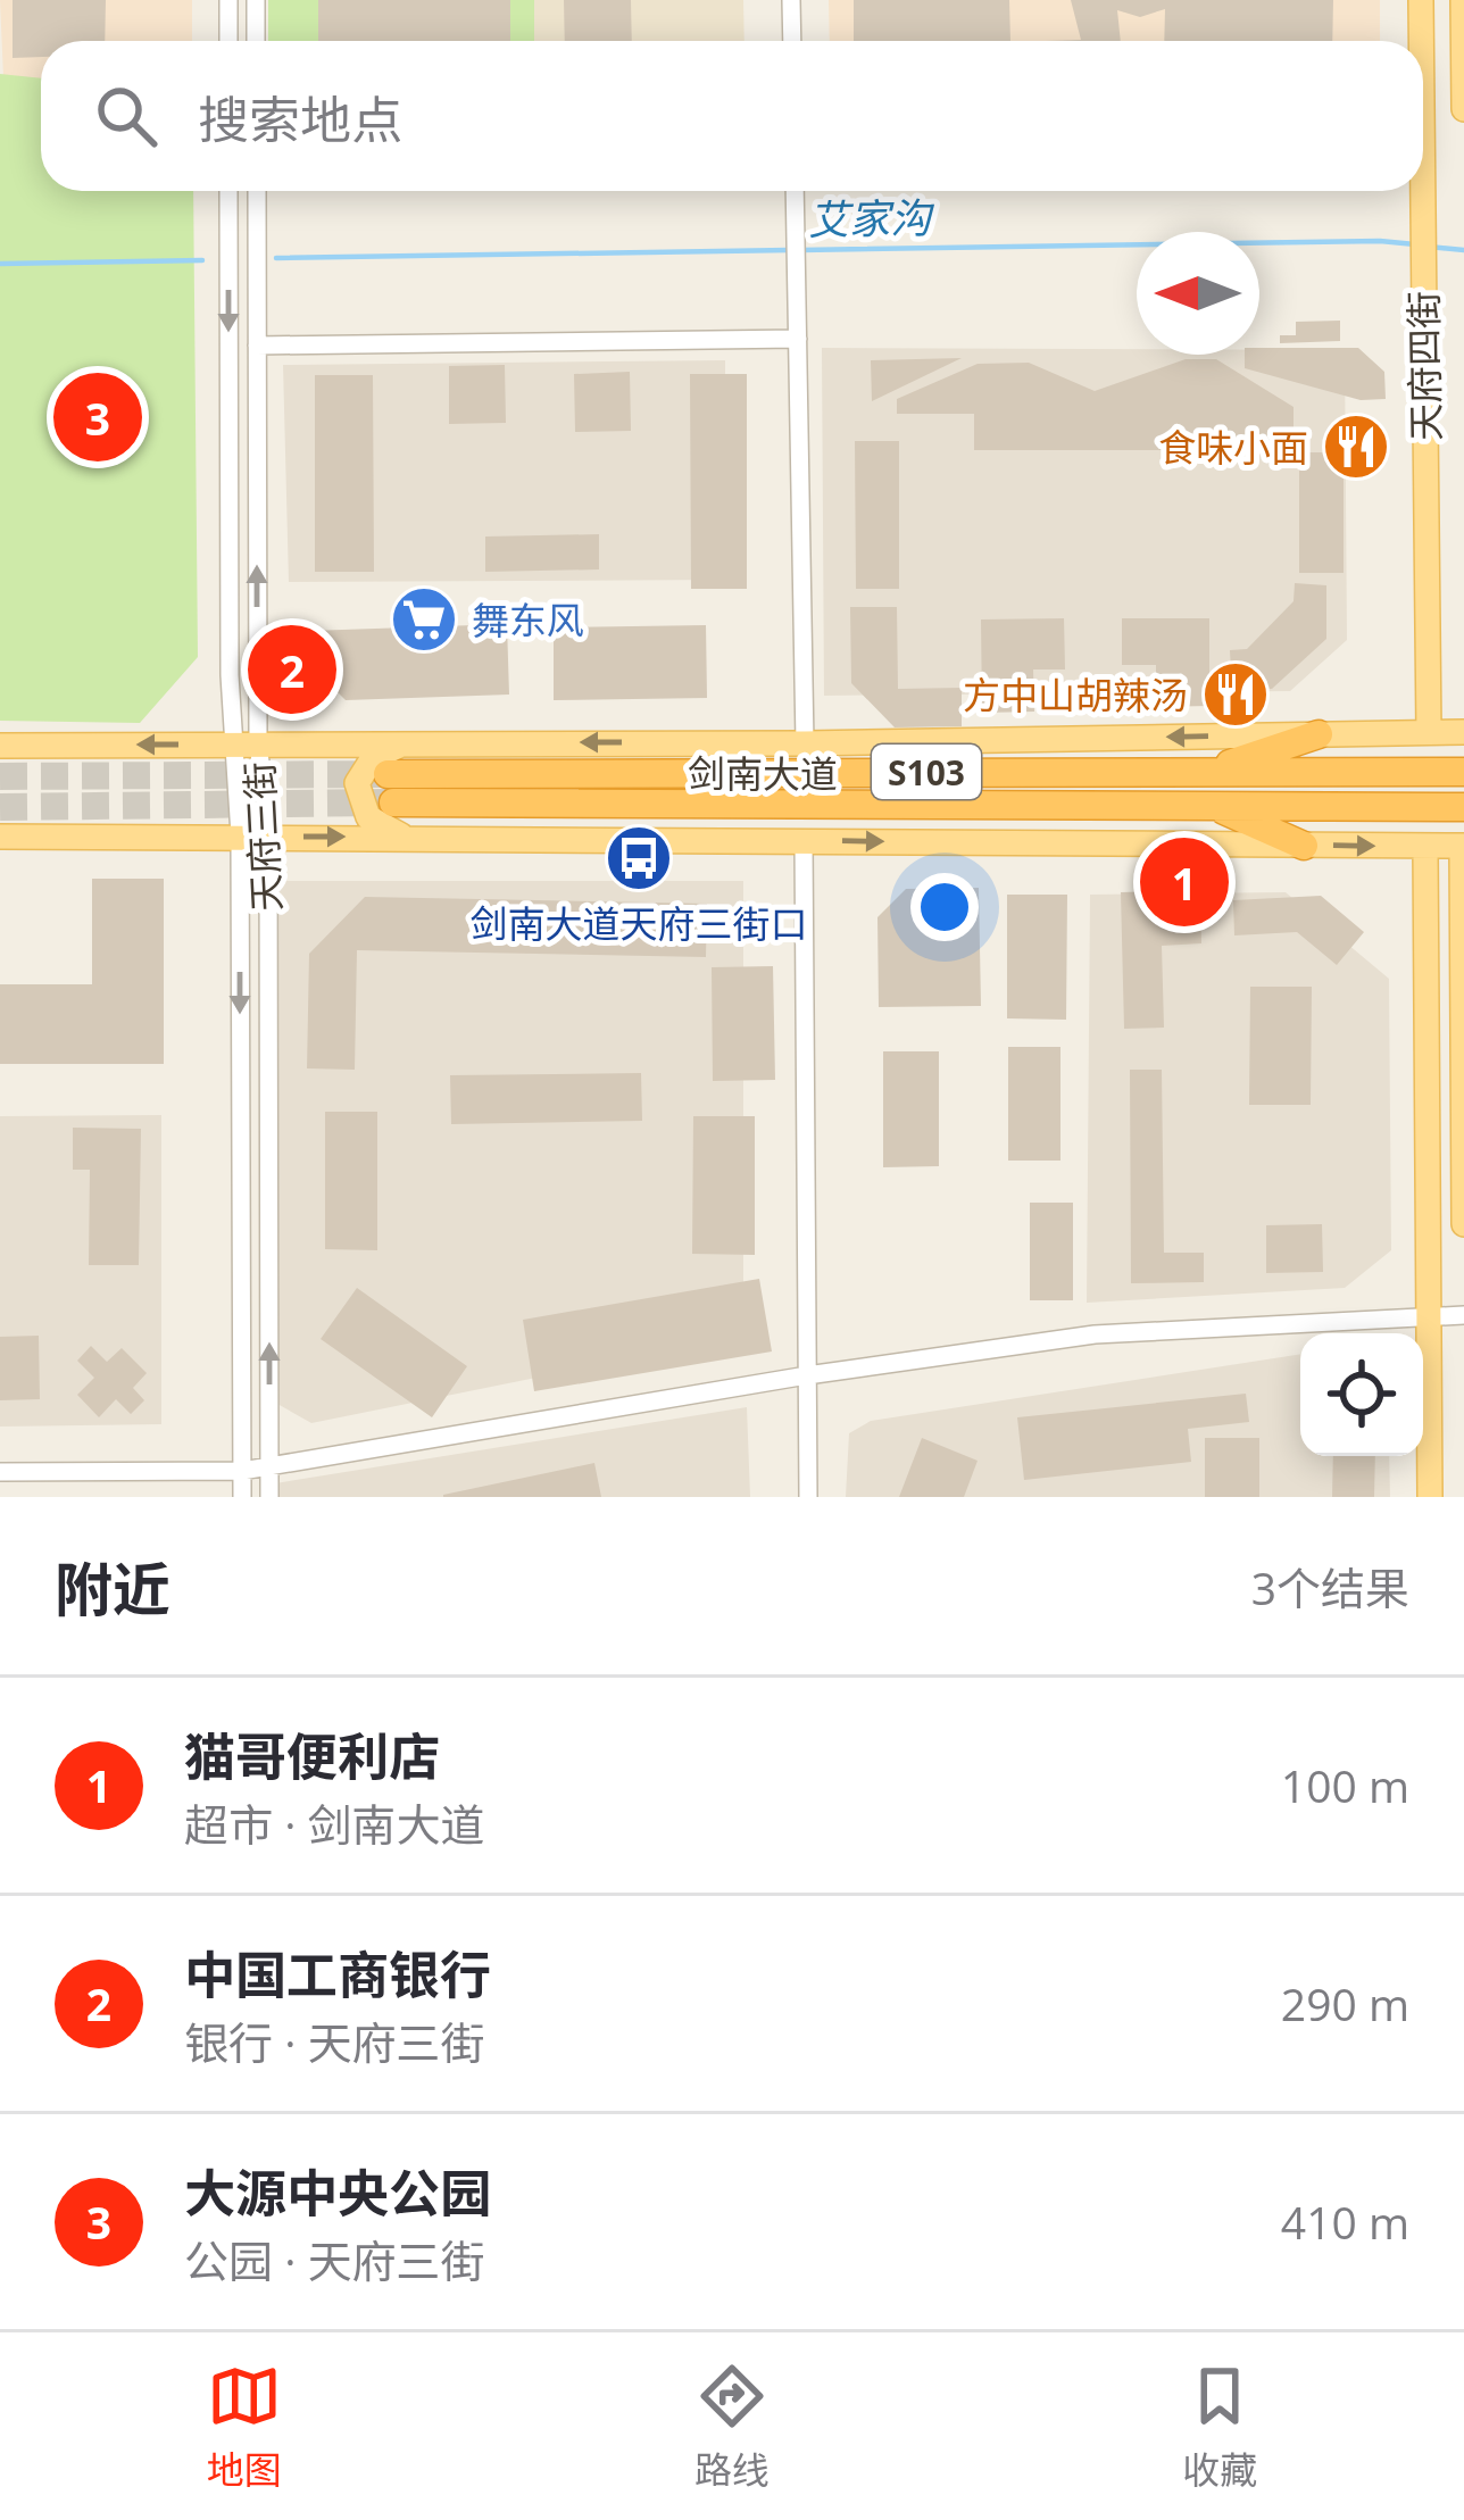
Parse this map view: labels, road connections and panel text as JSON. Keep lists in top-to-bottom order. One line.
{"streets":{"highway":["S103","剑南大道"],"main road":["天府四街"],"street":["天府三街"]},"water":["艾家沟"],"places":{"restaurant":["食味小面","方中山胡辣汤"],"supermarket":["舞东风"],"bus stop":["剑南大道天府三街口"]},"north":"left","page":{"search":"搜索地点","pins":["3","2","1"],"heading":["附近","3个结果"],"list":[{"mark":"1","name":"猫哥便利店","note":"超市 · 剑南大道","value":"100 m"},{"mark":"2","name":"中国工商银行","note":"银行 · 天府三街","value":"290 m"},{"mark":"3","name":"大源中央公园","note":"公园 · 天府三街","value":"410 m"}],"nav":["地图","路线","收藏"]}}
